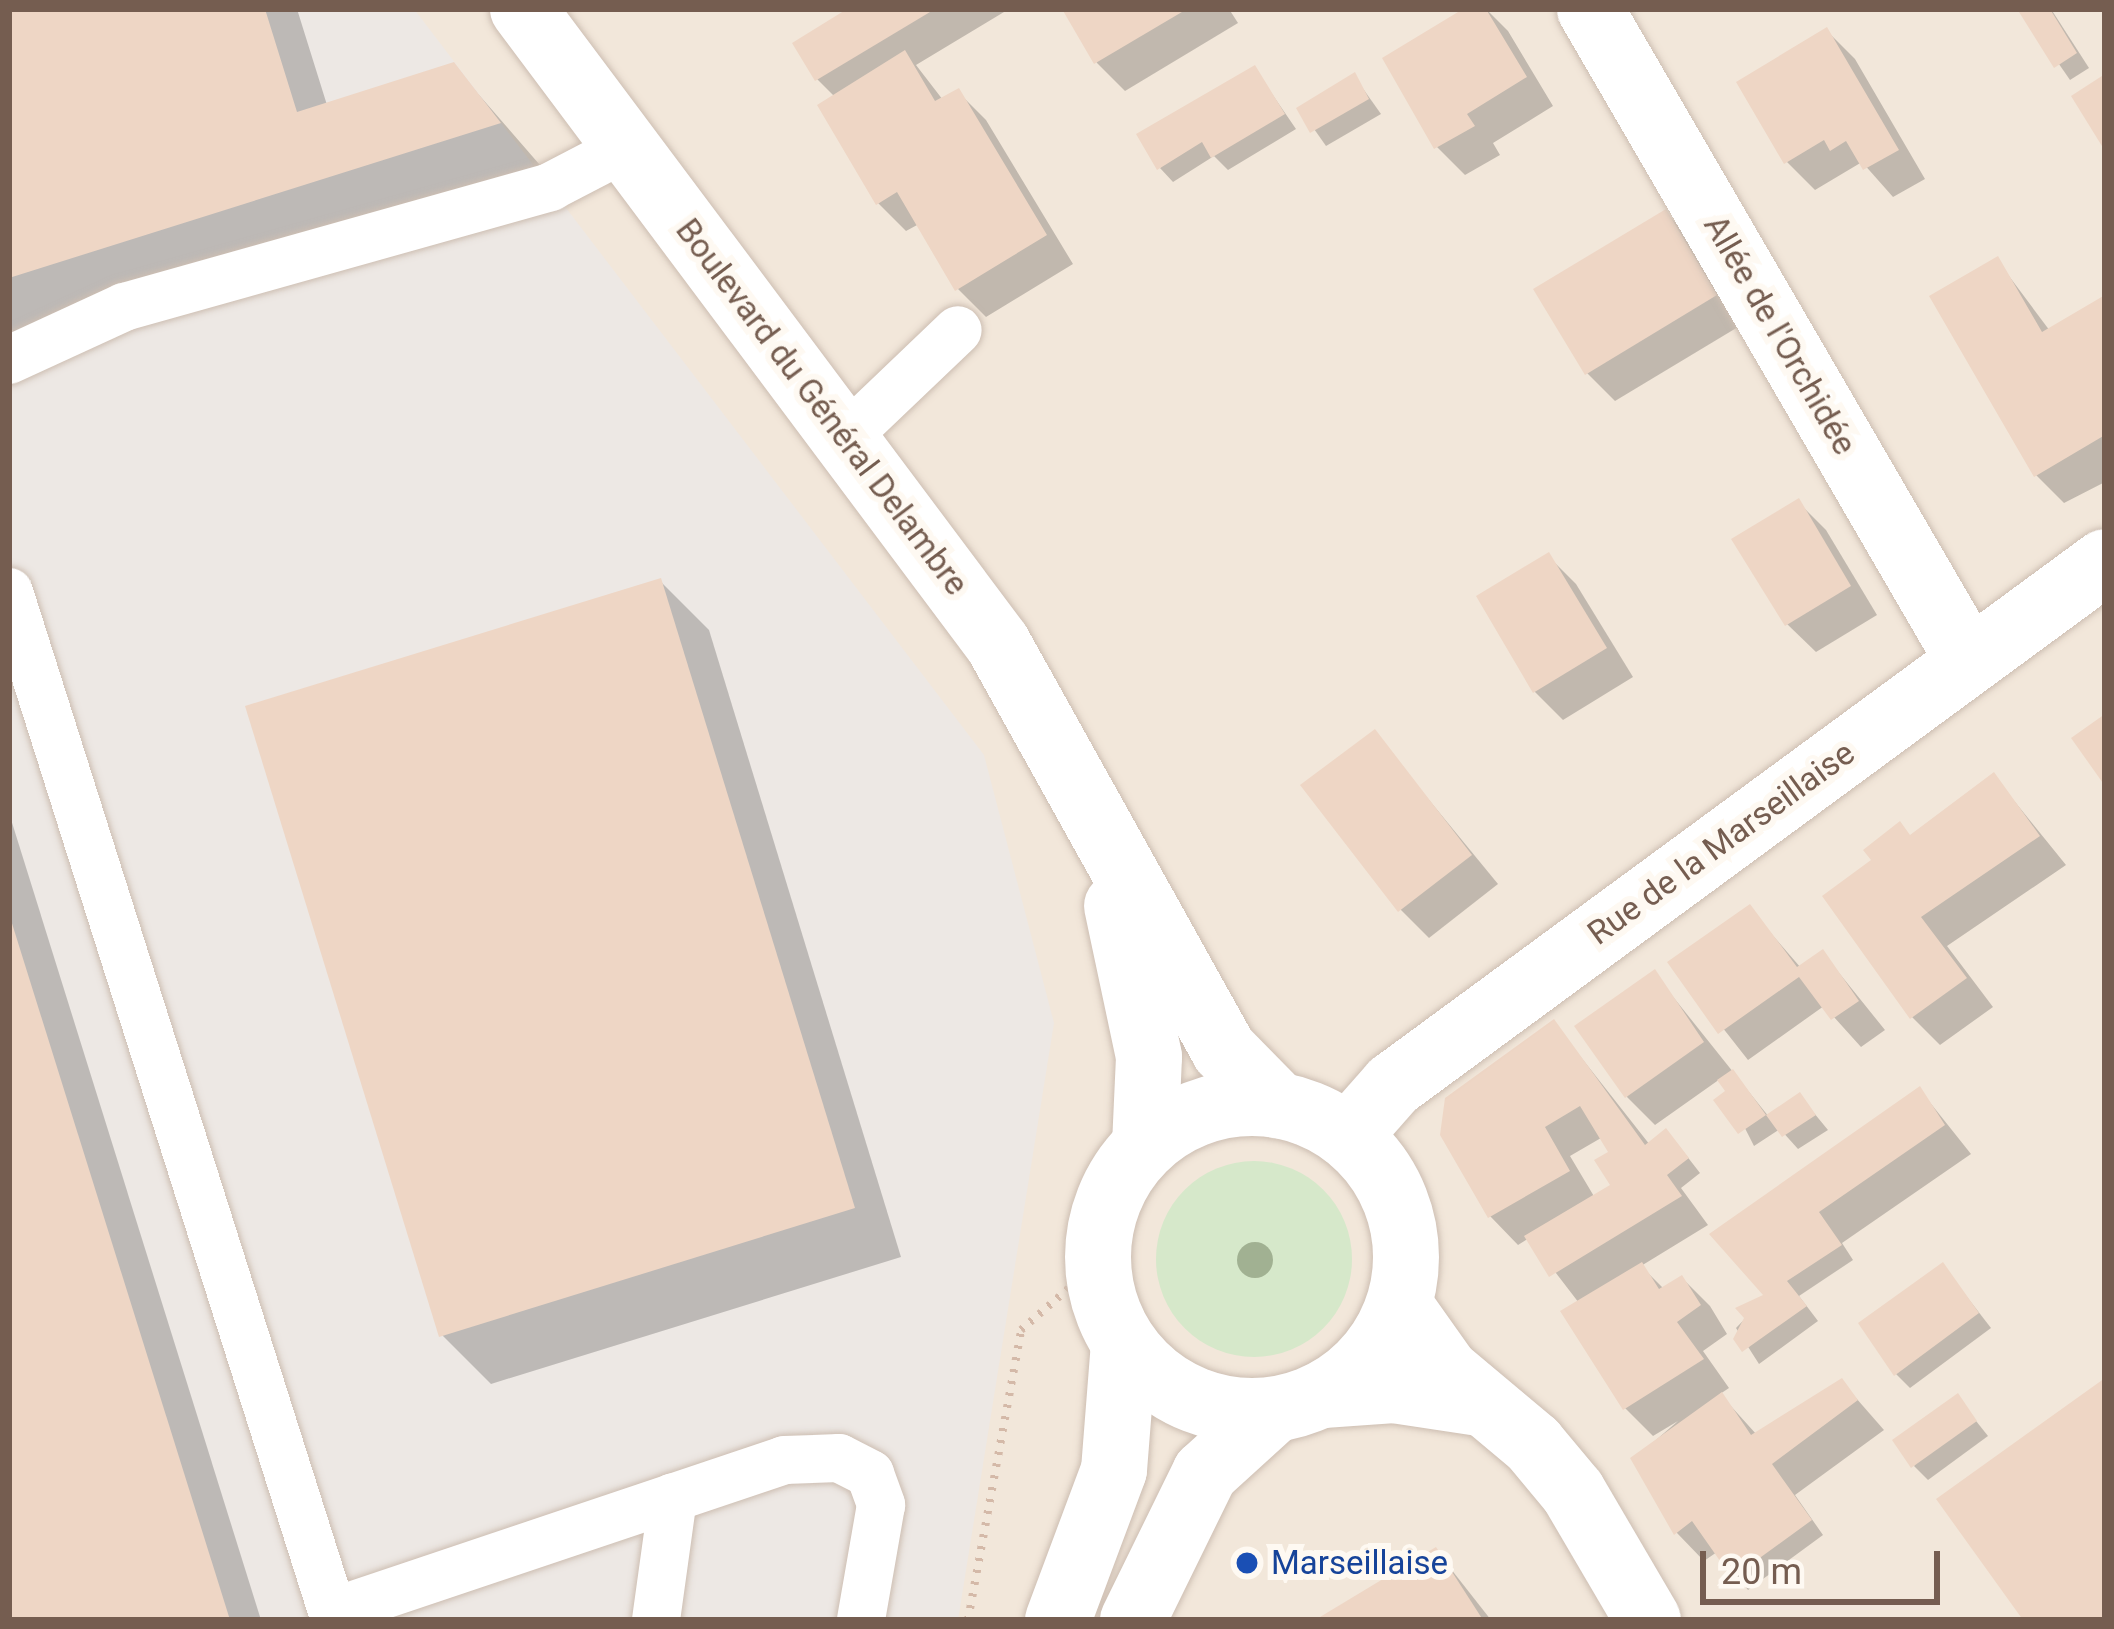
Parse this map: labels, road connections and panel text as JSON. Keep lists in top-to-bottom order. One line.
{"streets":{"street":["Allée de l'Orchidée","Boulevard du Général Delambre","Rue de la Marseillaise"]},"crossings":[["Allée de l'Orchidée","Rue de la Marseillaise"],["Boulevard du Général Delambre","Rue de la Marseillaise"]],"places":["Marseillaise"],"scale_bar":"20 m"}
